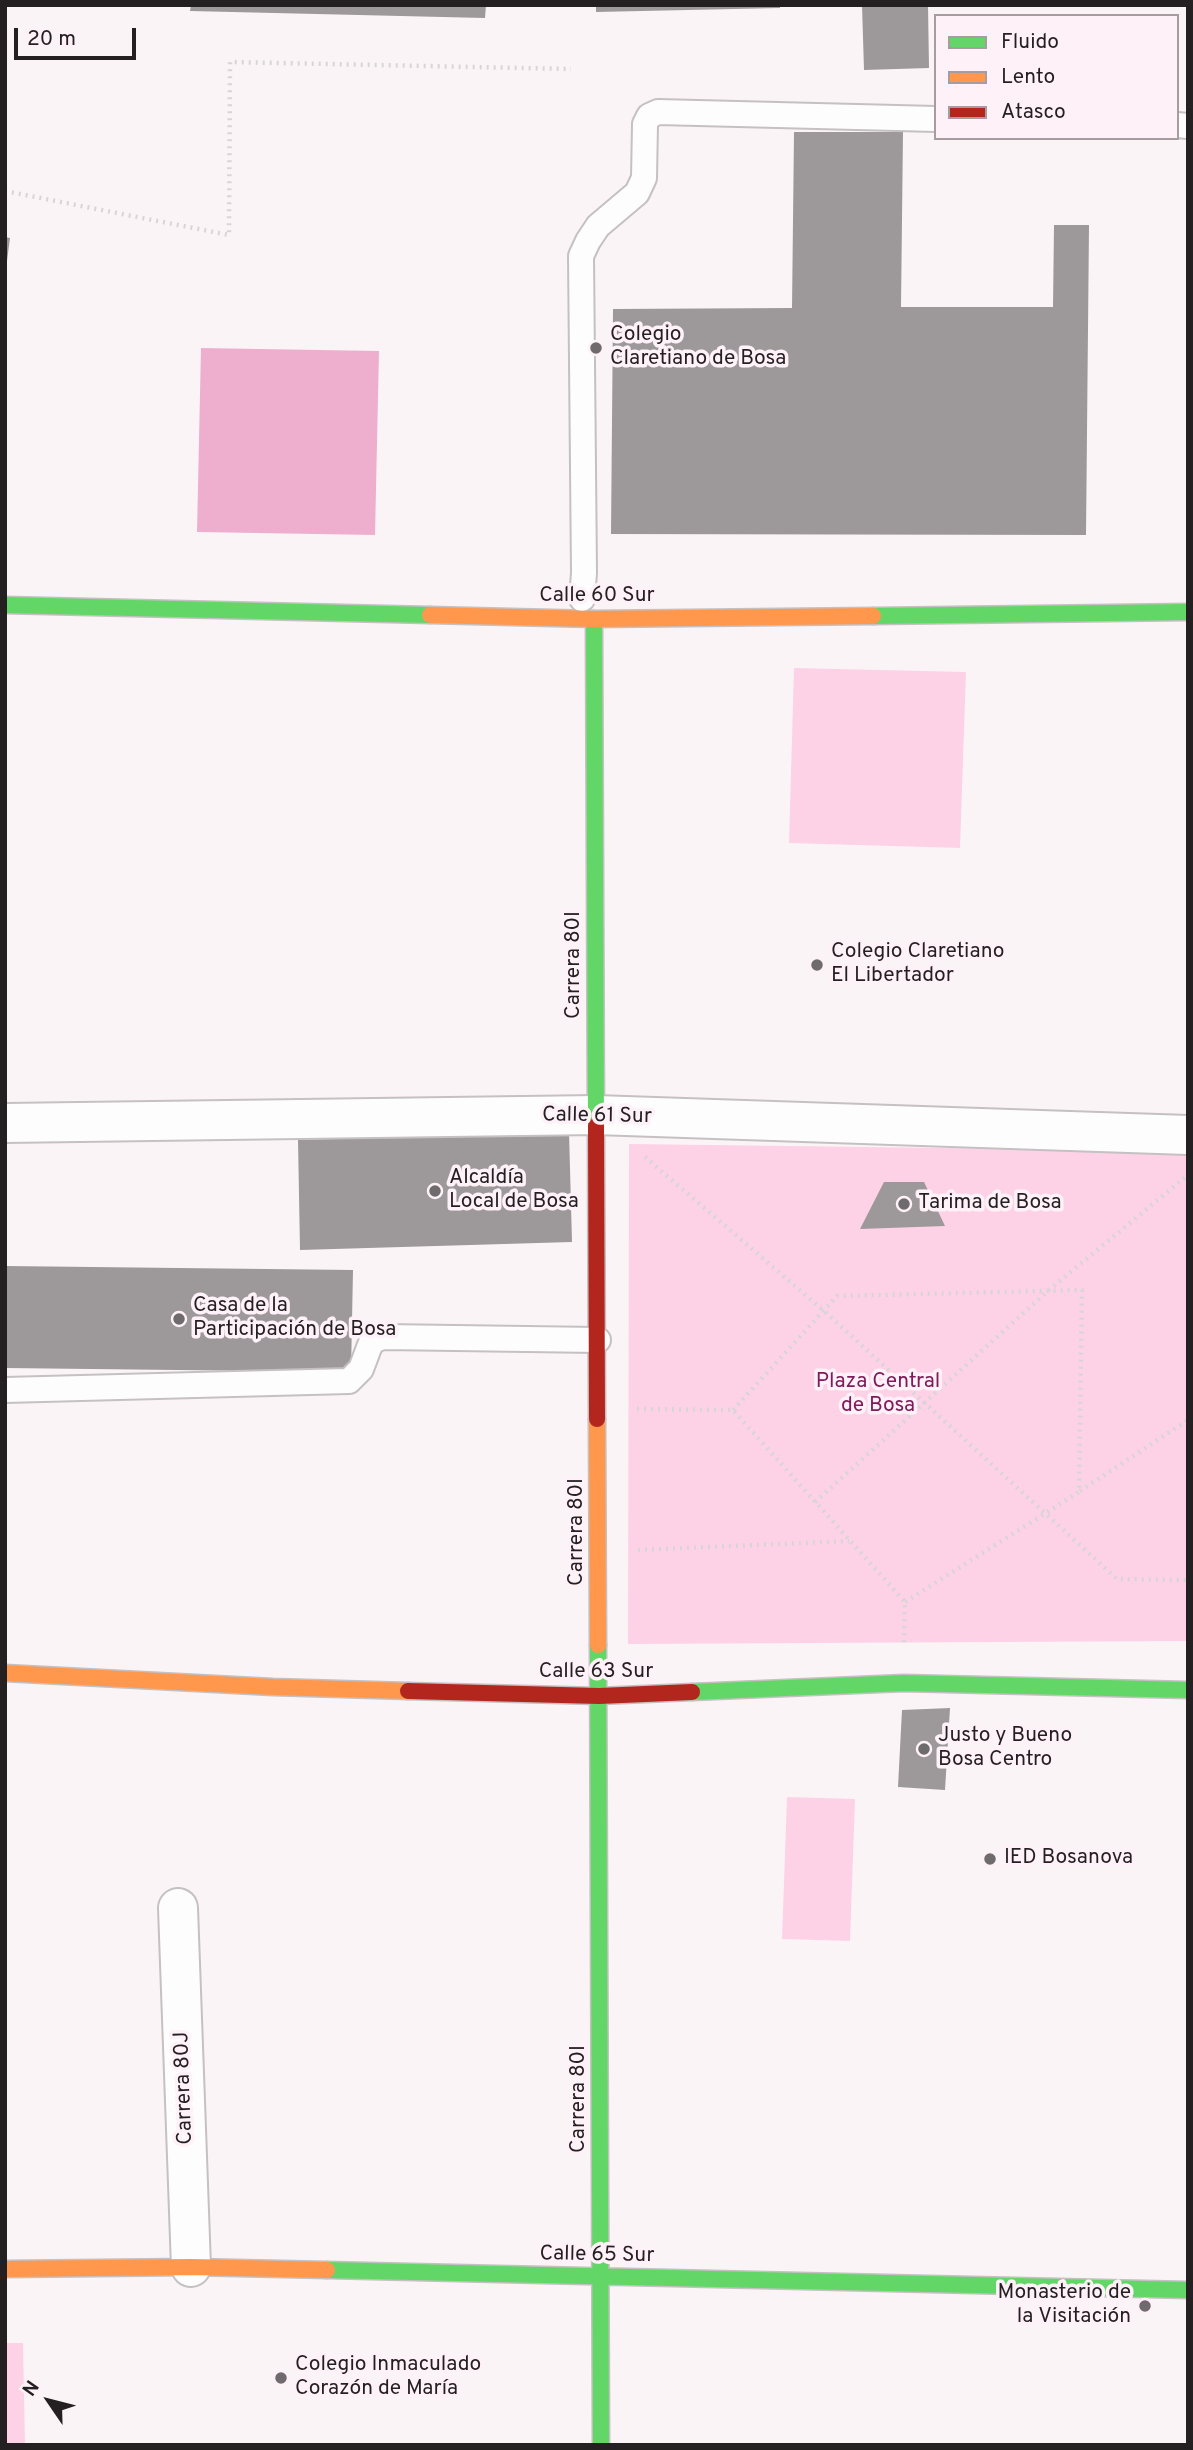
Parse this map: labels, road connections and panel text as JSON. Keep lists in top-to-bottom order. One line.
{"streets":{"street":["Calle 60 Sur","Carrera 80I","Calle 61 Sur","Calle 63 Sur","Carrera 80J","Calle 65 Sur"]},"crossings":[["Calle 60 Sur","Carrera 80I"],["Carrera 80I","Calle 61 Sur"],["Carrera 80I","Calle 63 Sur"],["Carrera 80I","Calle 65 Sur"],["Carrera 80J","Calle 65 Sur"]],"parks":["Plaza Central de Bosa"],"places":["Colegio Claretiano de Bosa","Colegio Claretiano El Libertador","Alcaldía Local de Bosa","Tarima de Bosa","Casa de la Participación de Bosa","Justo y Bueno Bosa Centro","IED Bosanova","Monasterio de la Visitación","Colegio Inmaculado Corazón de María"],"legend":["Fluido","Lento","Atasco"],"scale_bar":"20 m","north":"top left"}
